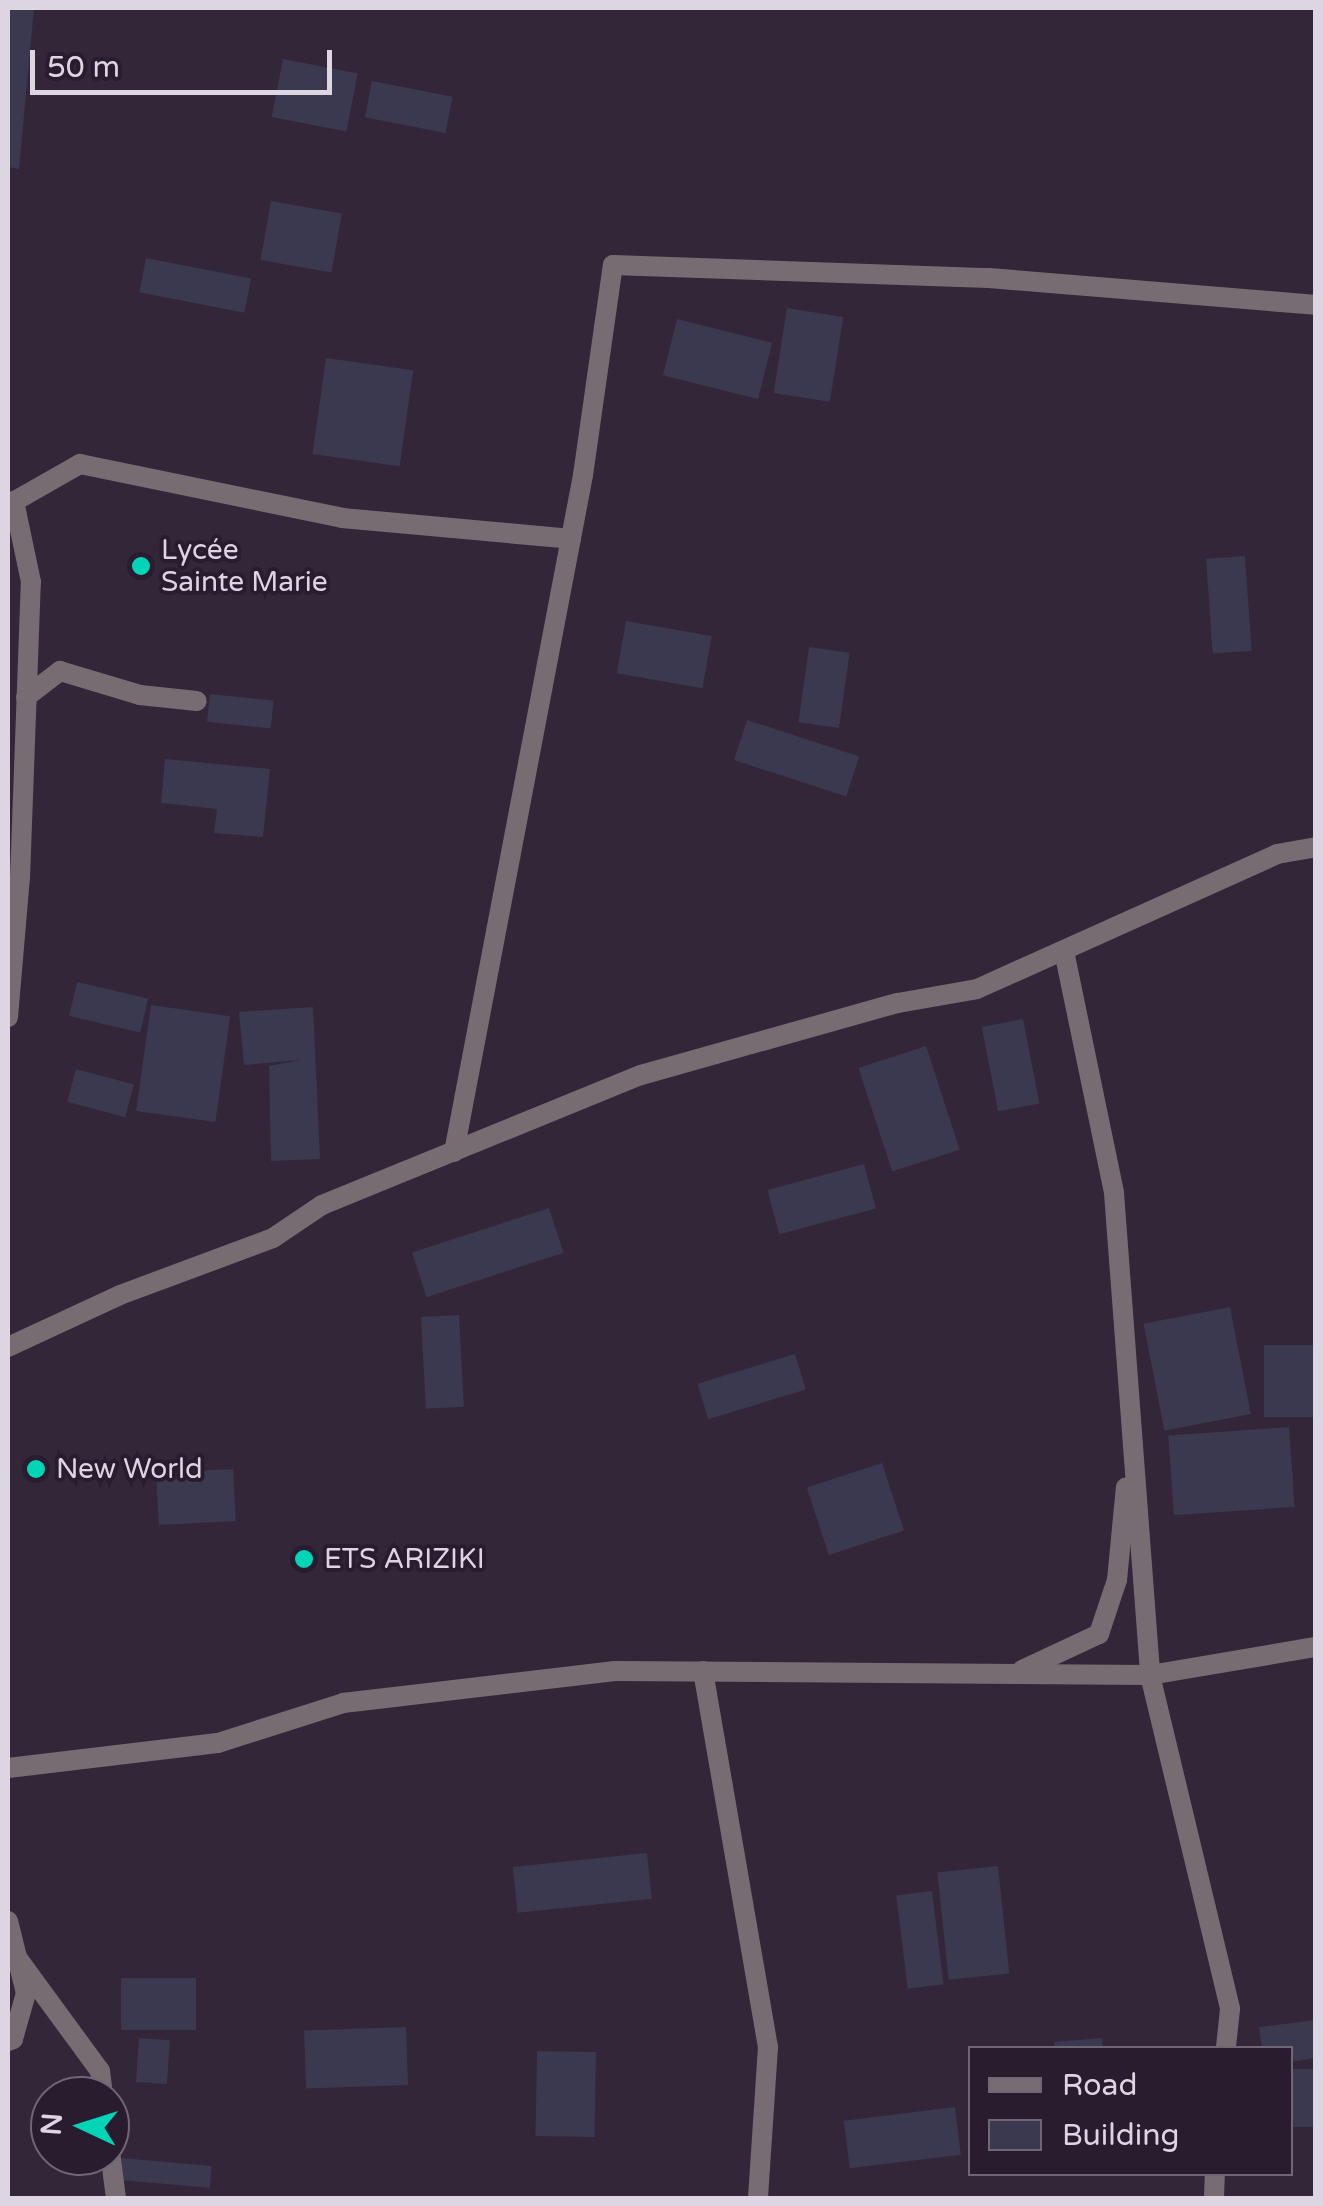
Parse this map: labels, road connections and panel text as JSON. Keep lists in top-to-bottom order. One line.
{"places":["Lycée Sainte Marie","New World","ETS ARIZIKI"],"legend":["Road","Building"],"scale_bar":"50 m","north":"left"}
